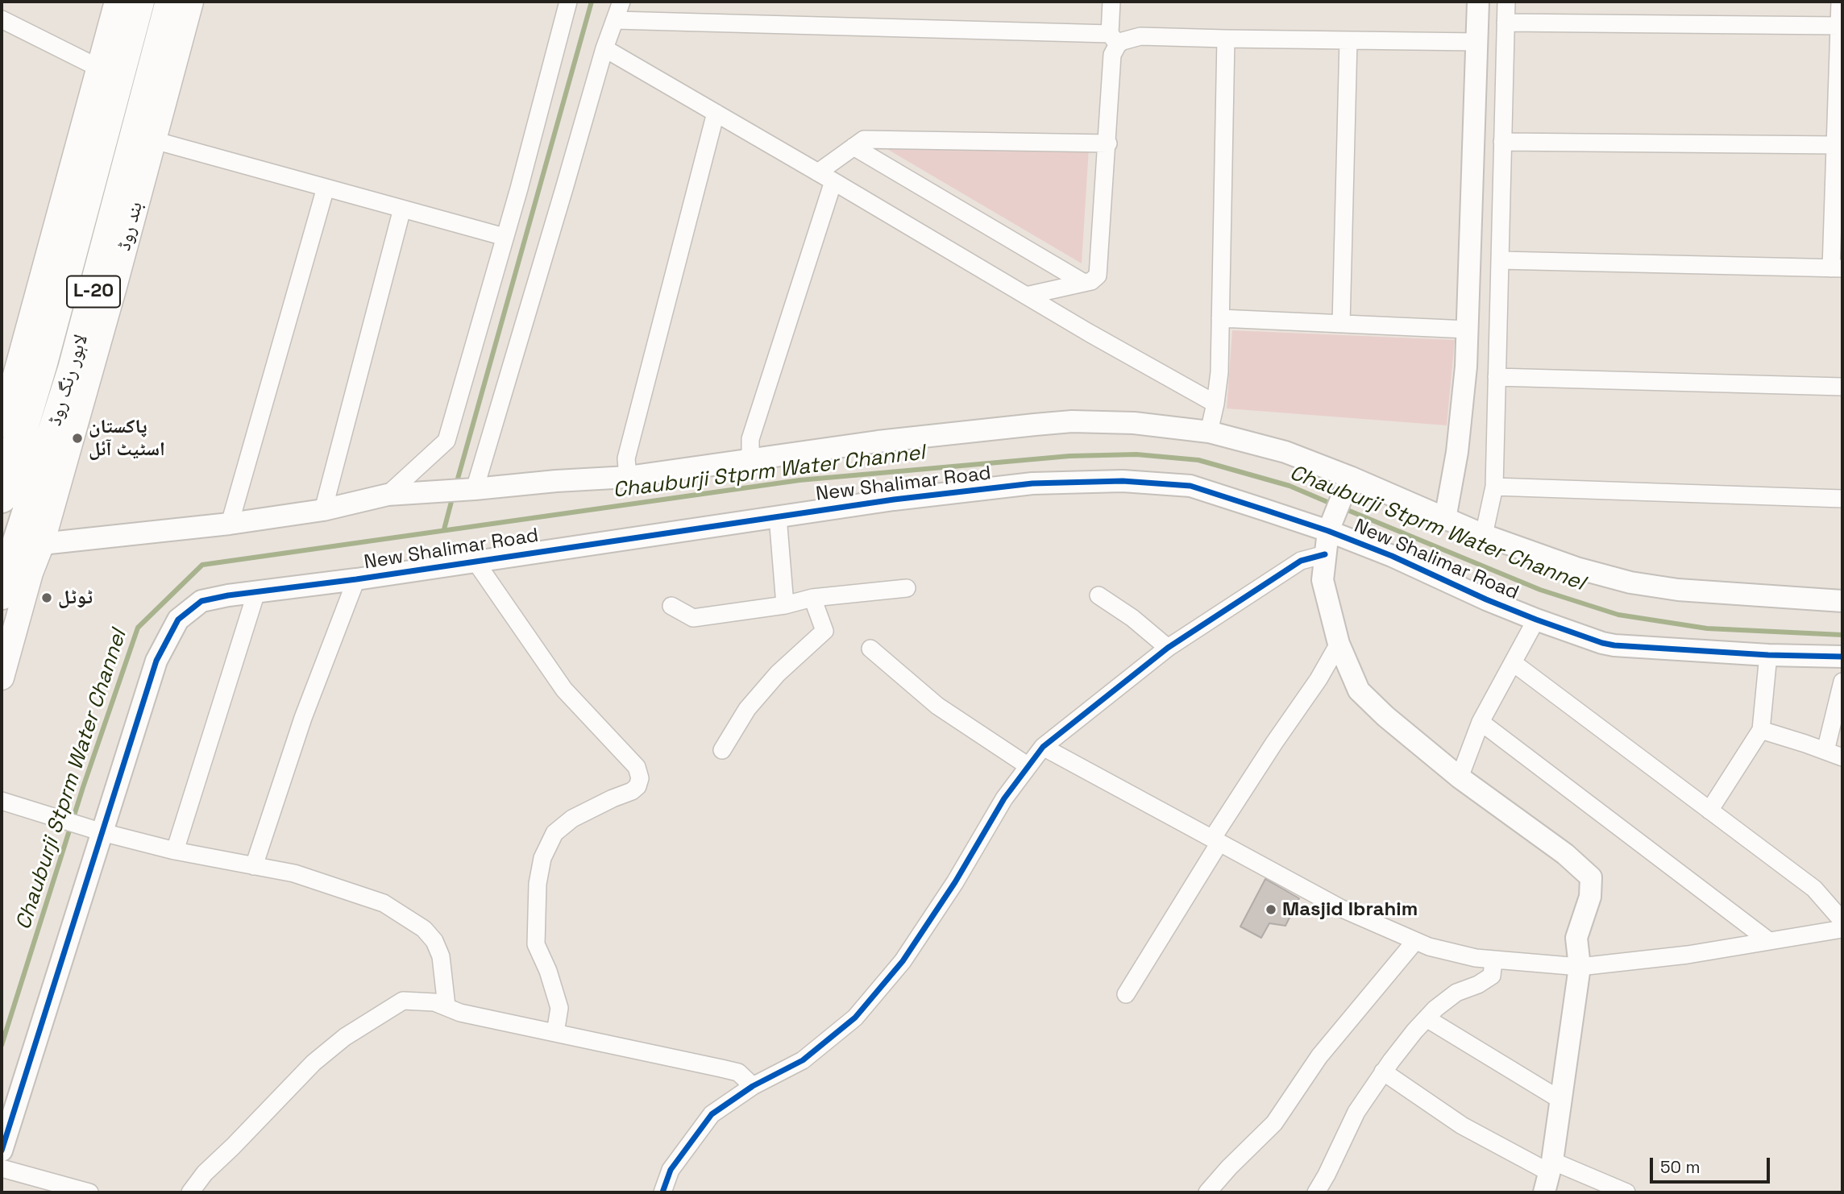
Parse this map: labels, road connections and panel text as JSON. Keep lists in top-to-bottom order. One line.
{"streets":{"highway":["L-20","لاہور رنگ روڈ"],"main road":["بند روڈ"],"street":["New Shalimar Road"]},"water":["Chauburji Stprm Water Channel"],"places":["پاکستان اسٹیٹ آئل","ٹوٹل","Masjid Ibrahim"],"scale_bar":"50 m"}
